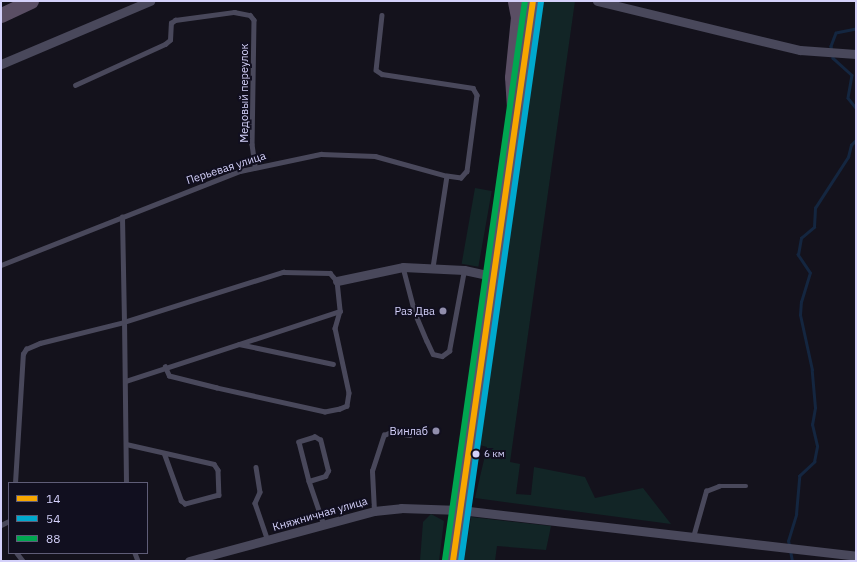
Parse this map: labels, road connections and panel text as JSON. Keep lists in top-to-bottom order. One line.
{"streets":{"street":["Княжничная улица"],"lane":["Медовый переулок","Перьевая улица"]},"crossings":[["Медовый переулок","Перьевая улица"]],"places":["Раз Два","Винлаб","6 км"],"lines":["transit line 14","transit line 88","transit line 54"],"legend":["14","54","88"]}
